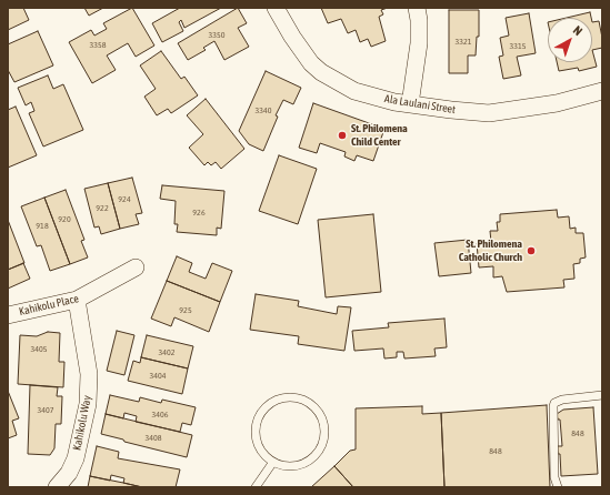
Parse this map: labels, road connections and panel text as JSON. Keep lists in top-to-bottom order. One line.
{"streets":{"street":["Ala Laulani Street","Kahikolu Place","Kahikolu Way"]},"crossings":[["Kahikolu Place","Kahikolu Way"]],"places":["St. Philomena Child Center","St. Philomena Catholic Church"],"house_numbers":["3350","3321","3358","3315","3340","924","922","926","920","918","925","3405","3402","3404","3407","3406","848","3408","848"],"north":"top right"}
